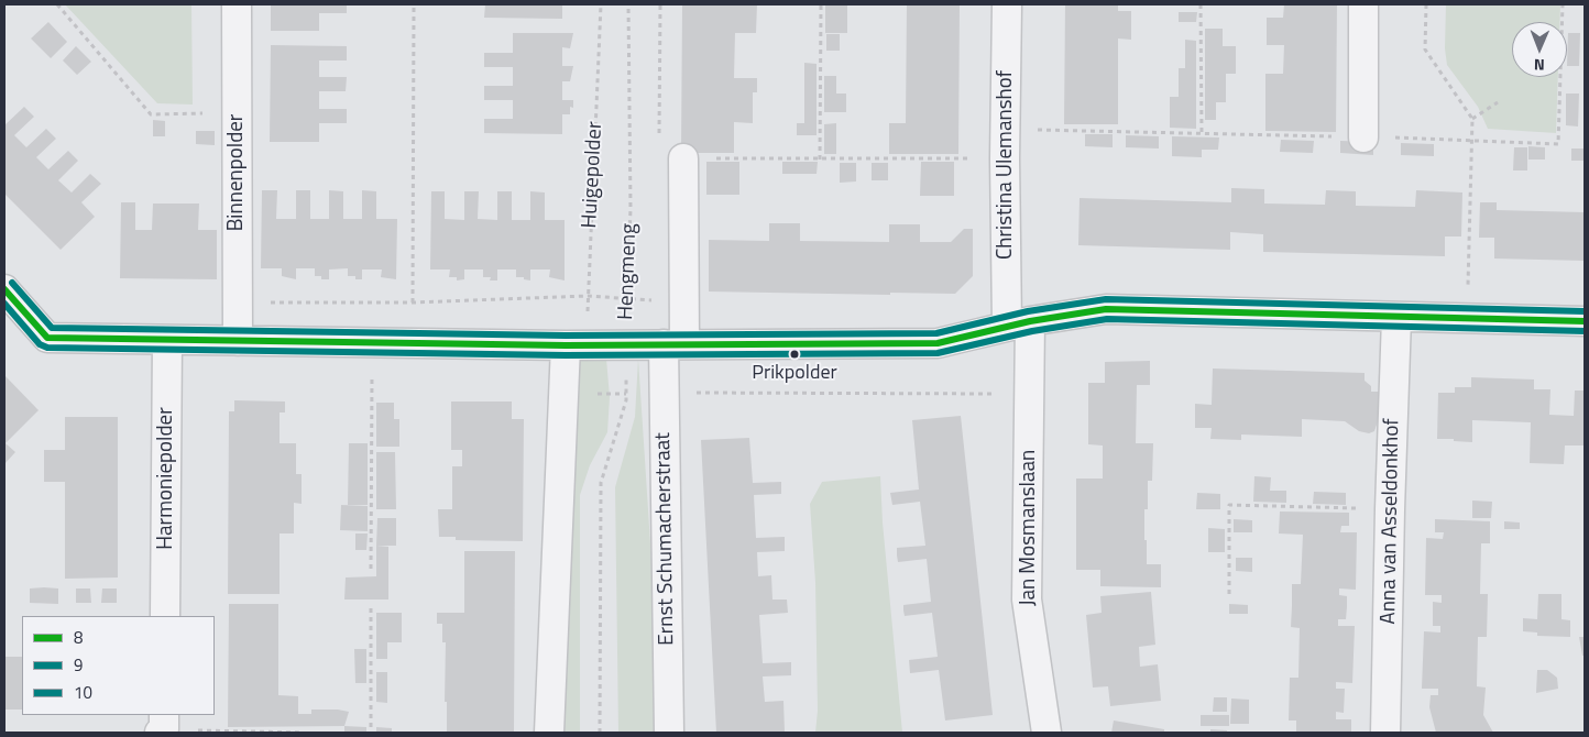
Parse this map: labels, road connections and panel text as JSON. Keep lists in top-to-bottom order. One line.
{"streets":{"street":["Christina Ulemanshof","Binnenpolder","Harmoniepolder","Anna van Asseldonkhof","Jan Mosmanslaan","Ernst Schumacherstraat"],"path":["Huigepolder","Hengmeng"]},"crossings":[["Christina Ulemanshof","Jan Mosmanslaan"]],"places":["Prikpolder"],"lines":["transit line 10","transit line 8","transit line 9"],"legend":["8","9","10"],"north":"bottom"}
